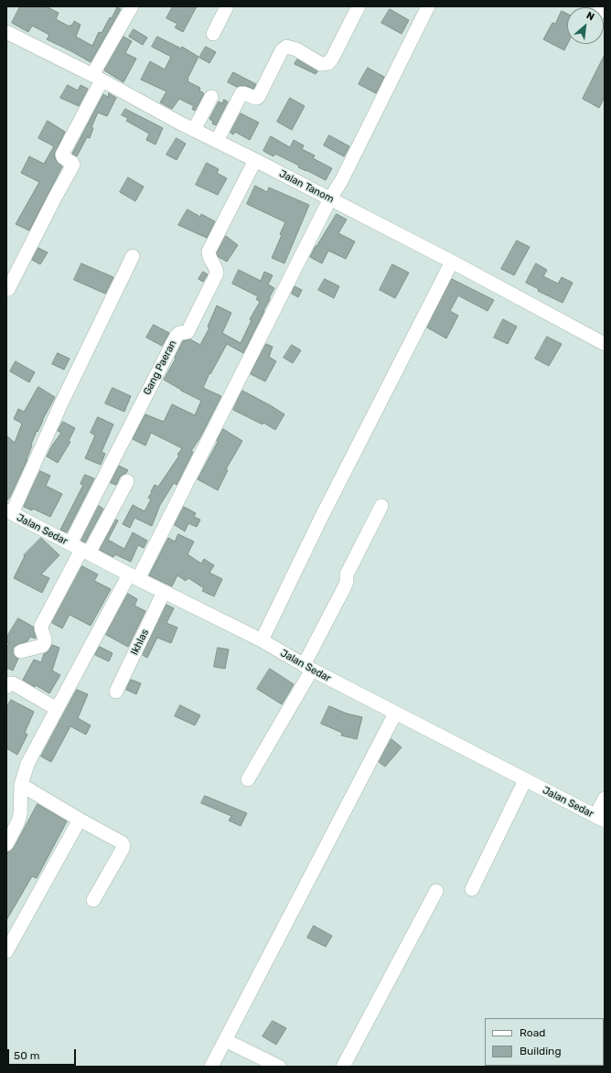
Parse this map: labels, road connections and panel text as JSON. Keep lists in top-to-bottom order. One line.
{"streets":{"street":["Jalan Tanom","Gang Paeran","Jalan Sedar","Ikhlas"]},"crossings":[["Jalan Tanom","Gang Paeran"],["Gang Paeran","Jalan Sedar"],["Jalan Sedar","Ikhlas"]],"legend":["Road","Building"],"scale_bar":"50 m","north":"top right"}
